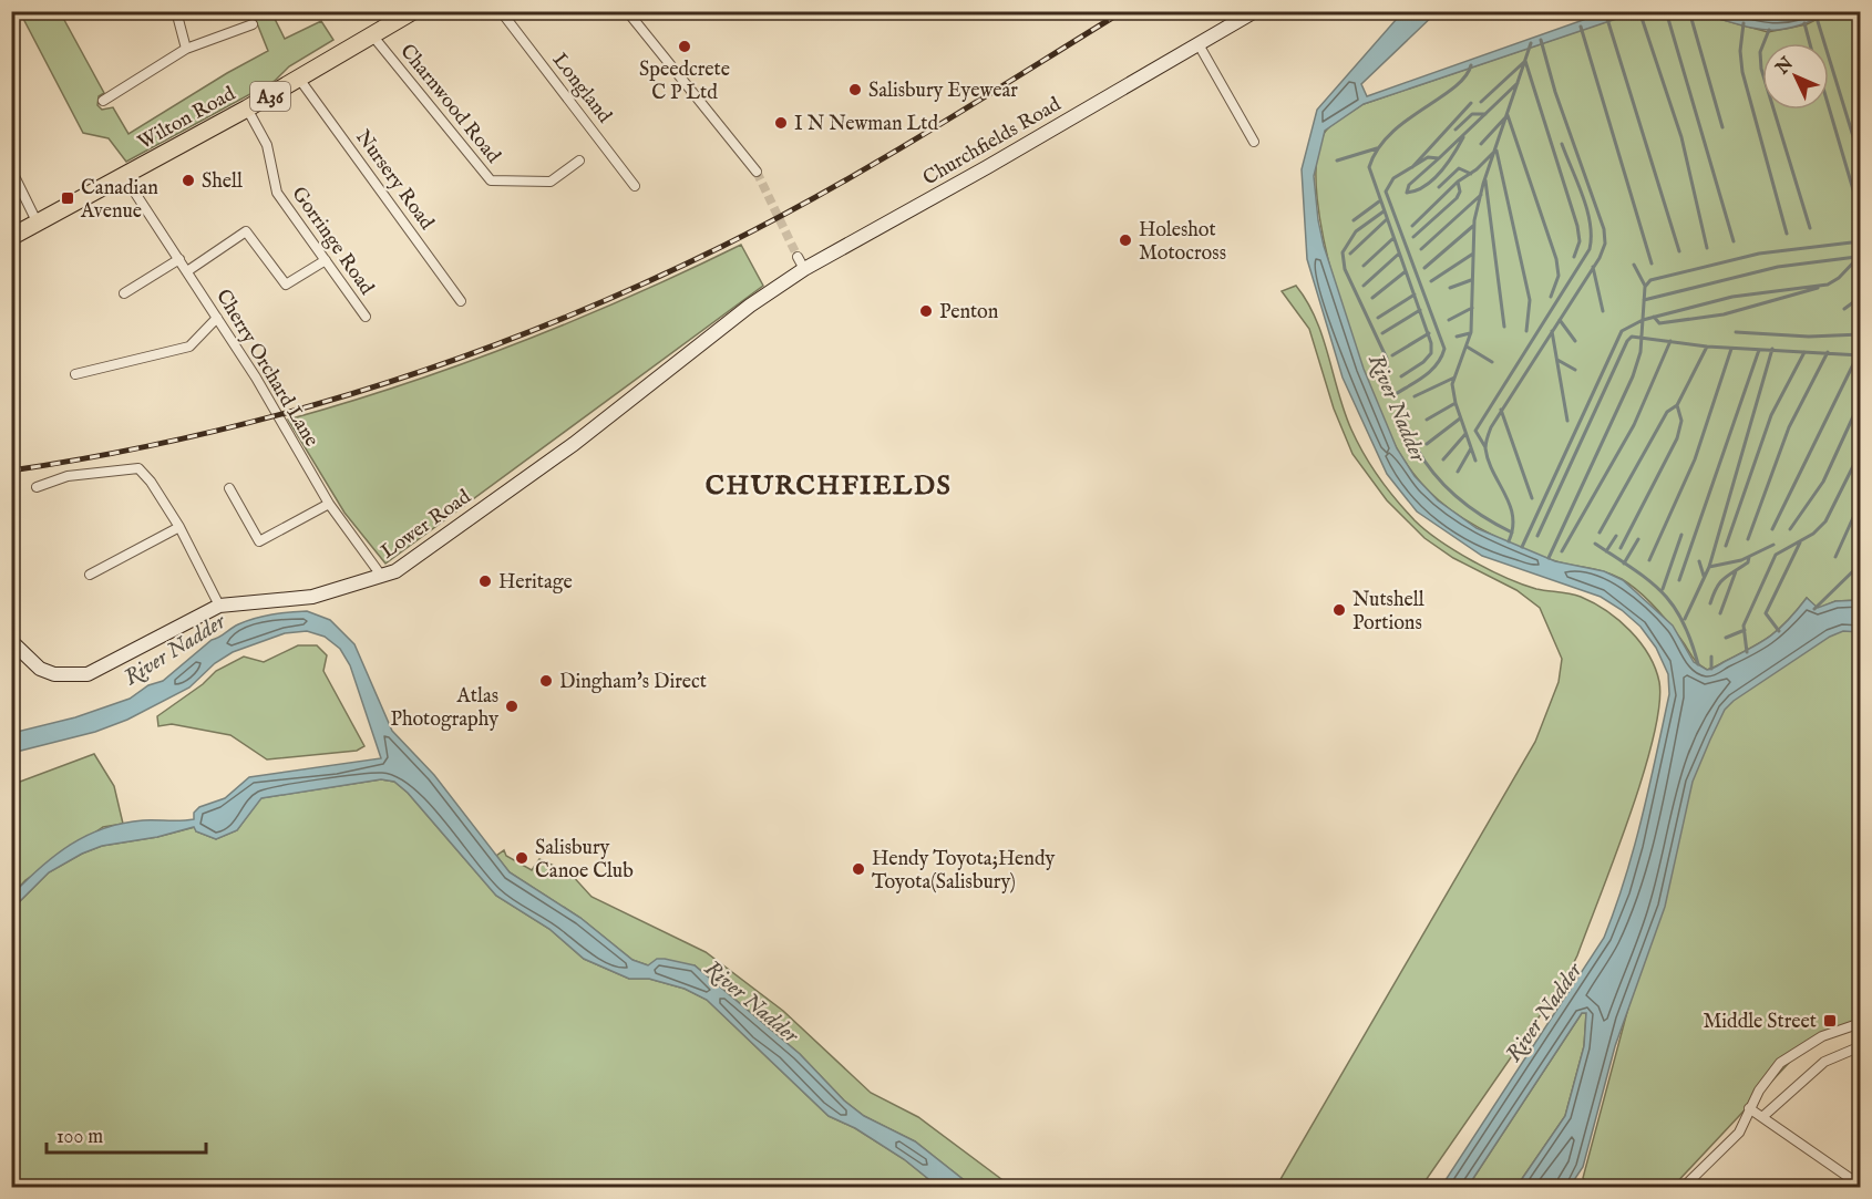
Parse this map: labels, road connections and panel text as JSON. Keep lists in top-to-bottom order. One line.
{"streets":{"highway":["A36","Wilton Road"],"street":["Longland","Charnwood Road","Churchfields Road","Nursery Road","Gorringe Road","Cherry Orchard Lane","Lower Road"]},"crossings":[["Charnwood Road","Wilton Road"],["Wilton Road","Nursery Road"],["Wilton Road","Gorringe Road"],["Wilton Road","Cherry Orchard Lane"],["Churchfields Road","Lower Road"],["Cherry Orchard Lane","Lower Road"]],"districts":["CHURCHFIELDS"],"water":["River Nadder"],"places":{"other":["Speedcrete C P Ltd","Salisbury Eyewear","I N Newman Ltd","Shell","Holeshot Motocross","Penton","Heritage","Nutshell Portions","Dingham's Direct","Atlas Photography","Salisbury Canoe Club","Hendy Toyota;Hendy Toyota(Salisbury)"],"transit":["Canadian Avenue","Middle Street"]},"scale_bar":"100 m","north":"top left"}
